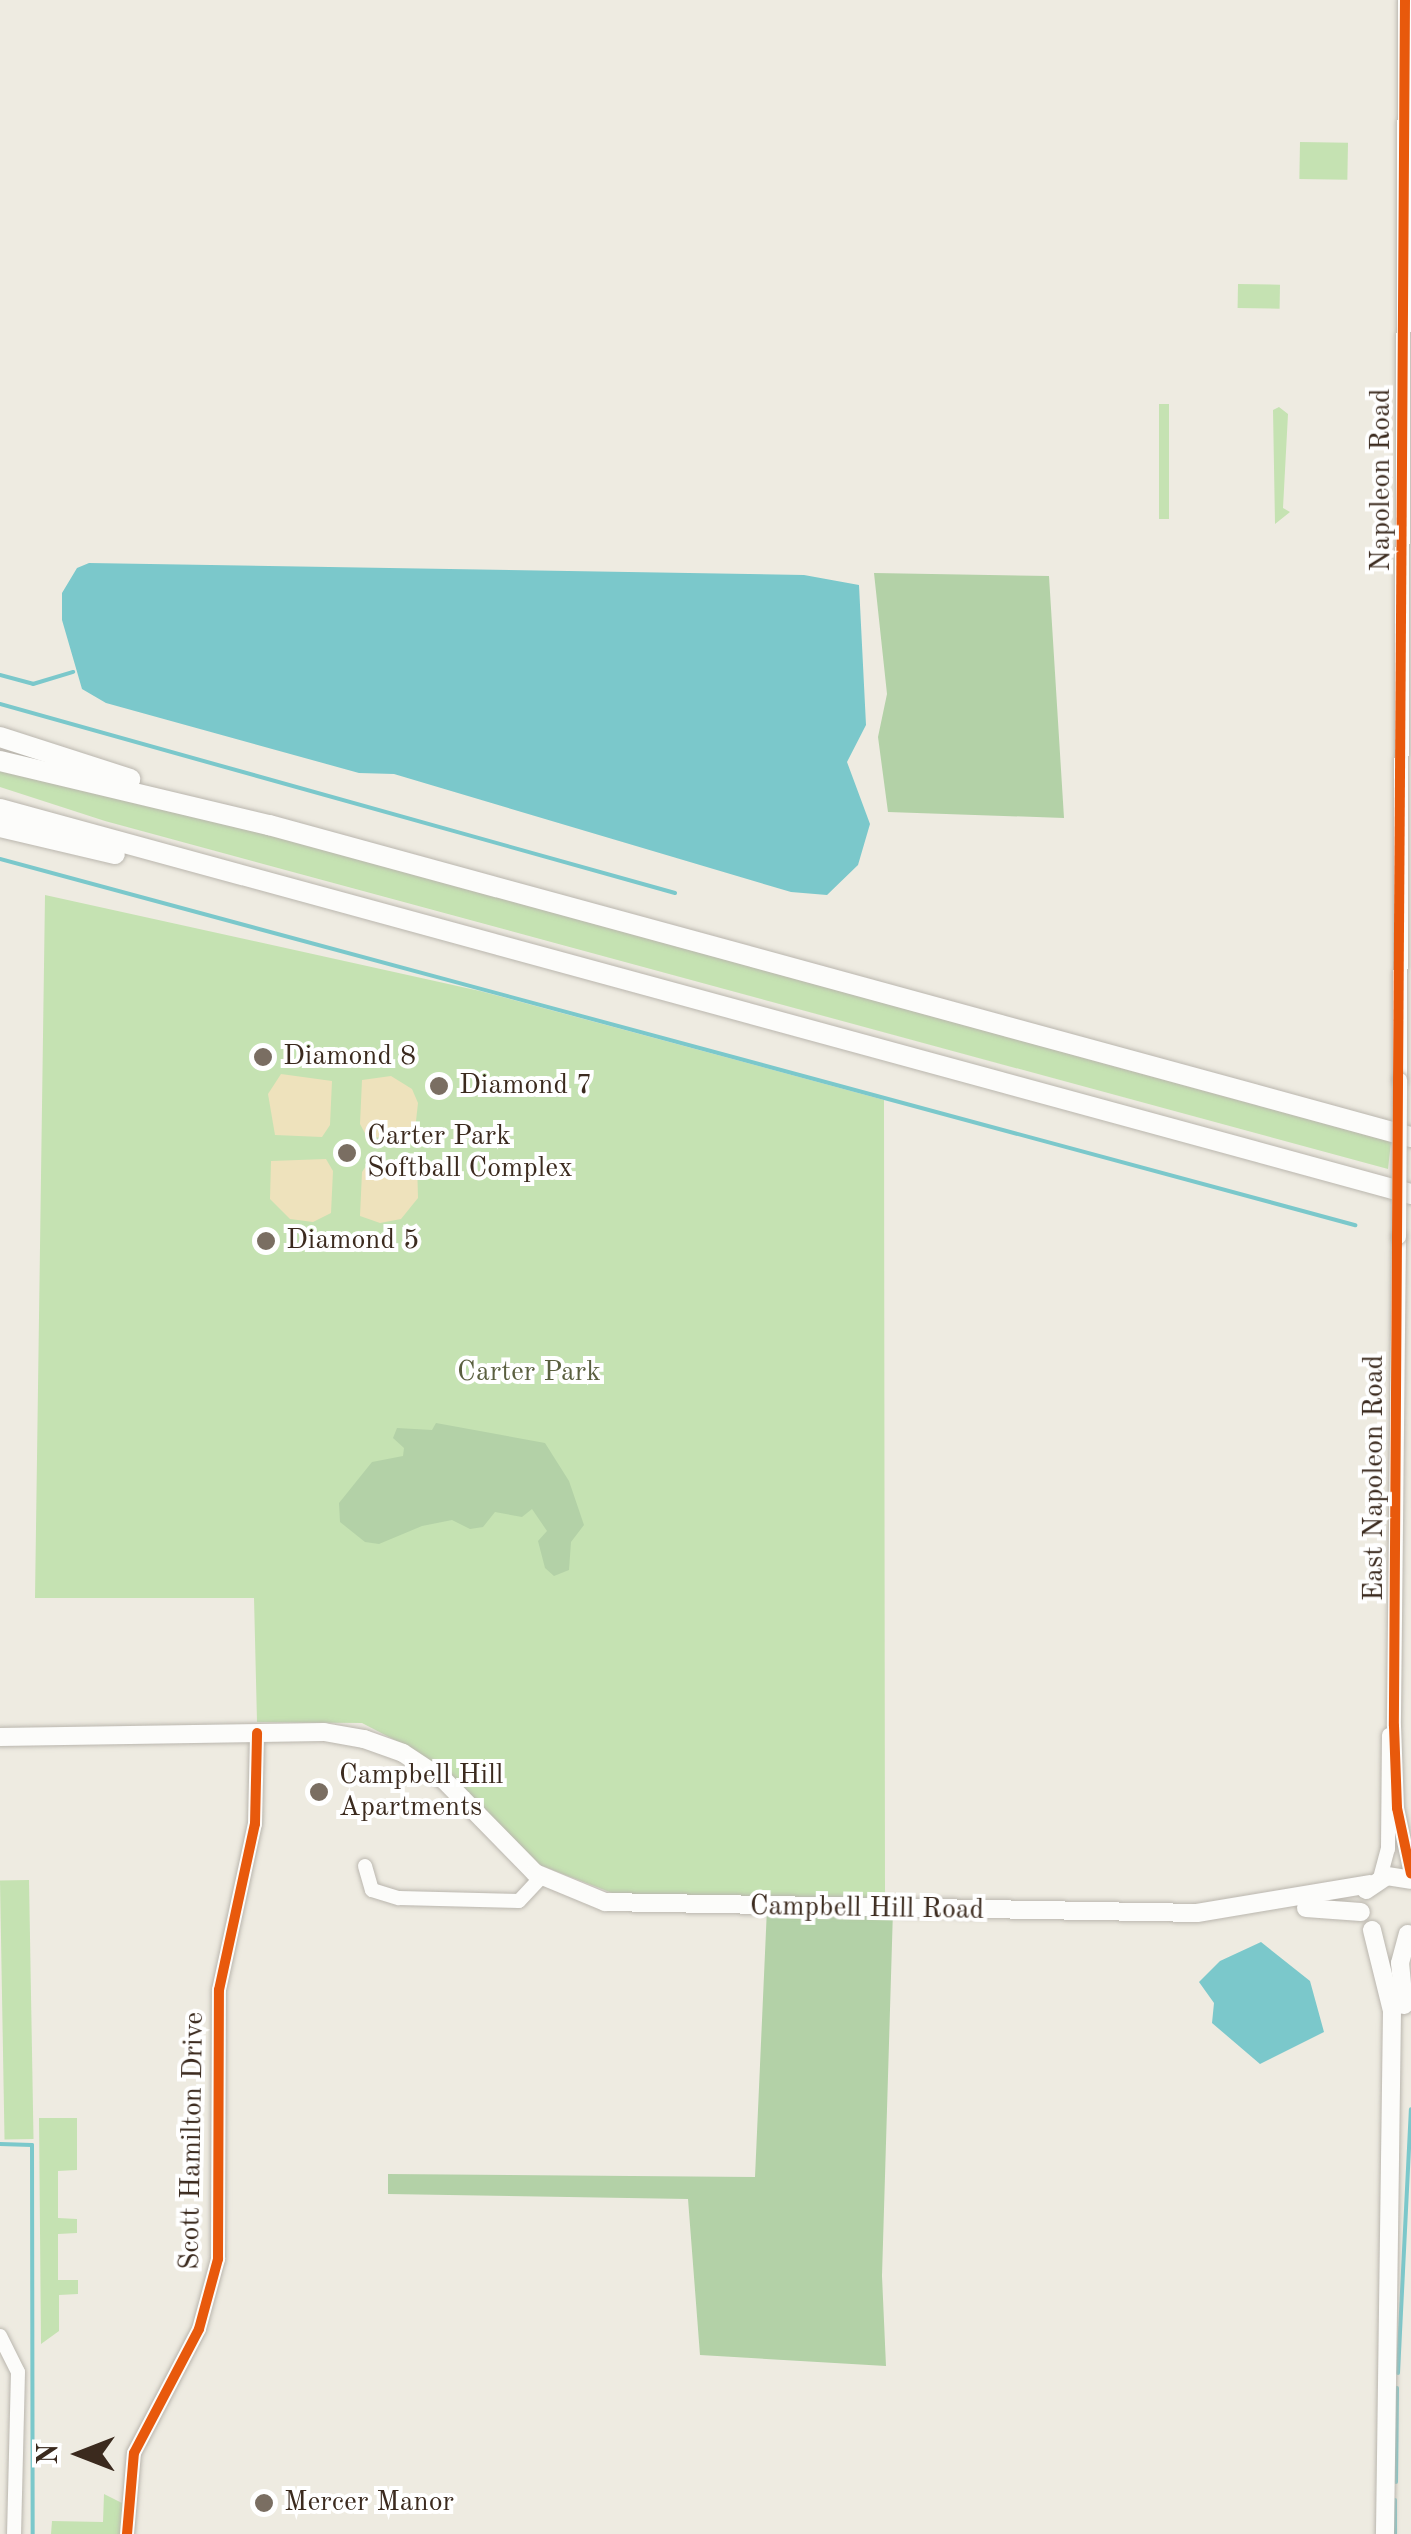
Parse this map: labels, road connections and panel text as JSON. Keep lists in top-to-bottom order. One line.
{"streets":{"main road":["Campbell Hill Road"],"street":["Napoleon Road","East Napoleon Road","Scott Hamilton Drive"]},"crossings":[["Napoleon Road","East Napoleon Road"],["East Napoleon Road","Campbell Hill Road"],["Campbell Hill Road","Scott Hamilton Drive"]],"parks":["Carter Park"],"places":["Diamond 8","Diamond 7","Carter Park Softball Complex","Diamond 5","Campbell Hill Apartments","Mercer Manor"],"north":"left"}
